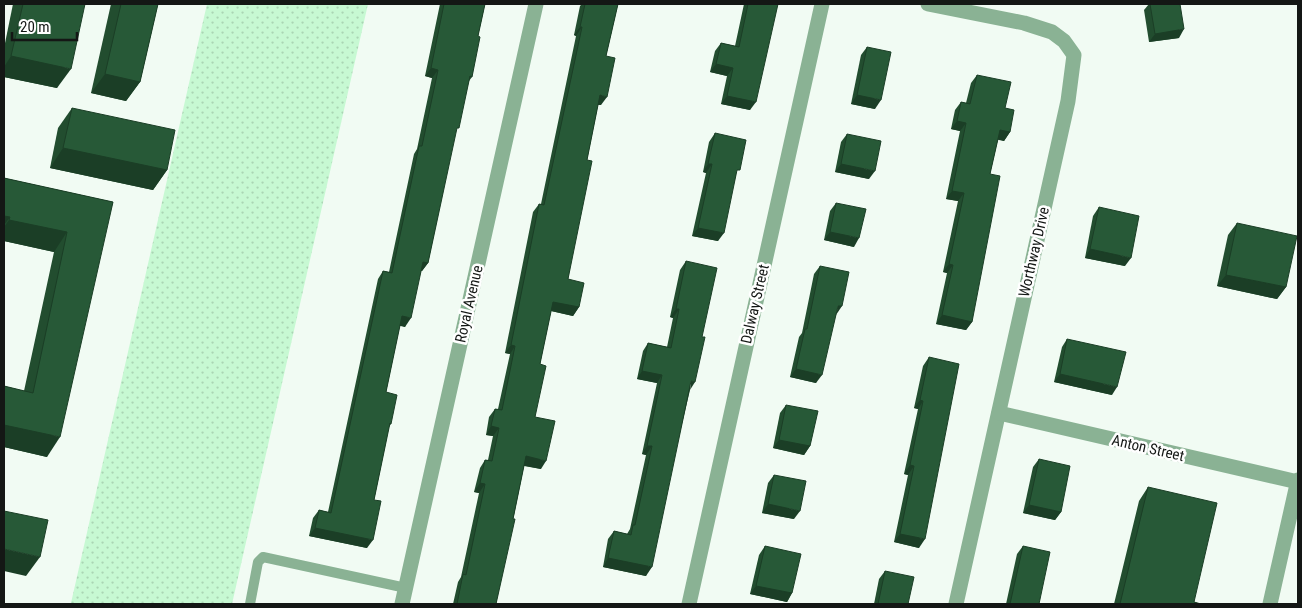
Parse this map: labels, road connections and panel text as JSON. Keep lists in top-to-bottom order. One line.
{"streets":{"street":["Worthway Drive","Royal Avenue","Dalway Street","Anton Street"]},"crossings":[["Worthway Drive","Anton Street"]],"scale_bar":"20 m"}
